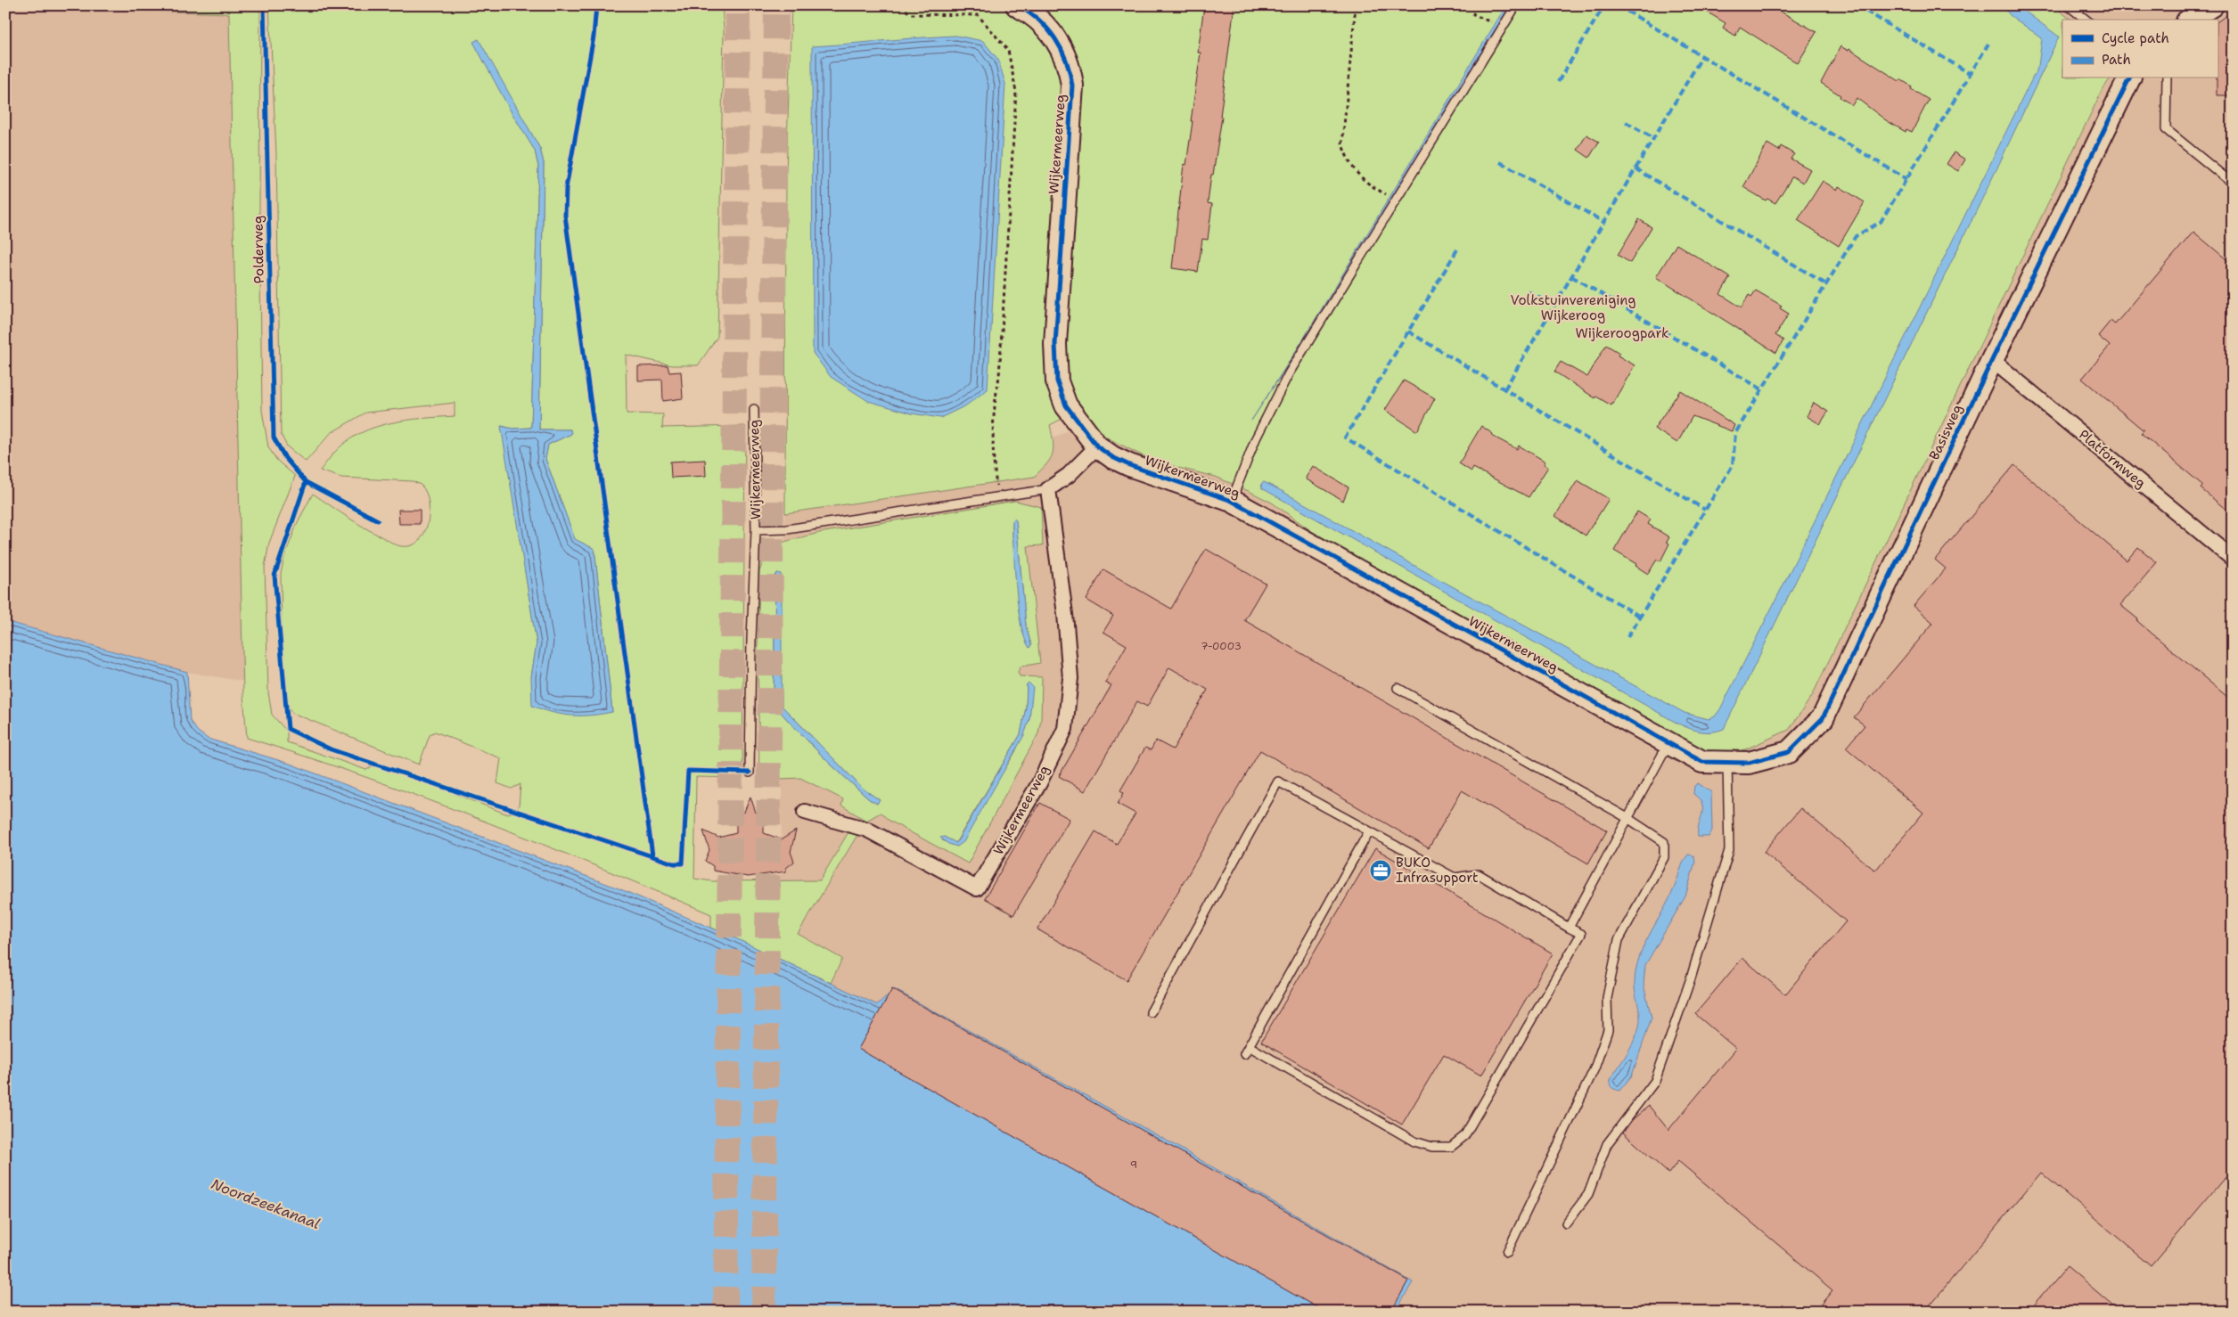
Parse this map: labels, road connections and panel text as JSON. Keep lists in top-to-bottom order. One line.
{"streets":{"street":["Wijkermeerweg","Basisweg","Platformweg"],"cycle path":["Polderweg"]},"crossings":[["Wijkermeerweg","Basisweg"],["Basisweg","Platformweg"]],"water":["Noordzeekanaal"],"parks":["Volkstuinvereniging Wijkeroog","Wijkeroogpark"],"places":{"office":["BUKO Infrasupport"]},"house_numbers":["7-0003","9"],"legend":["Cycle path","Path"]}
